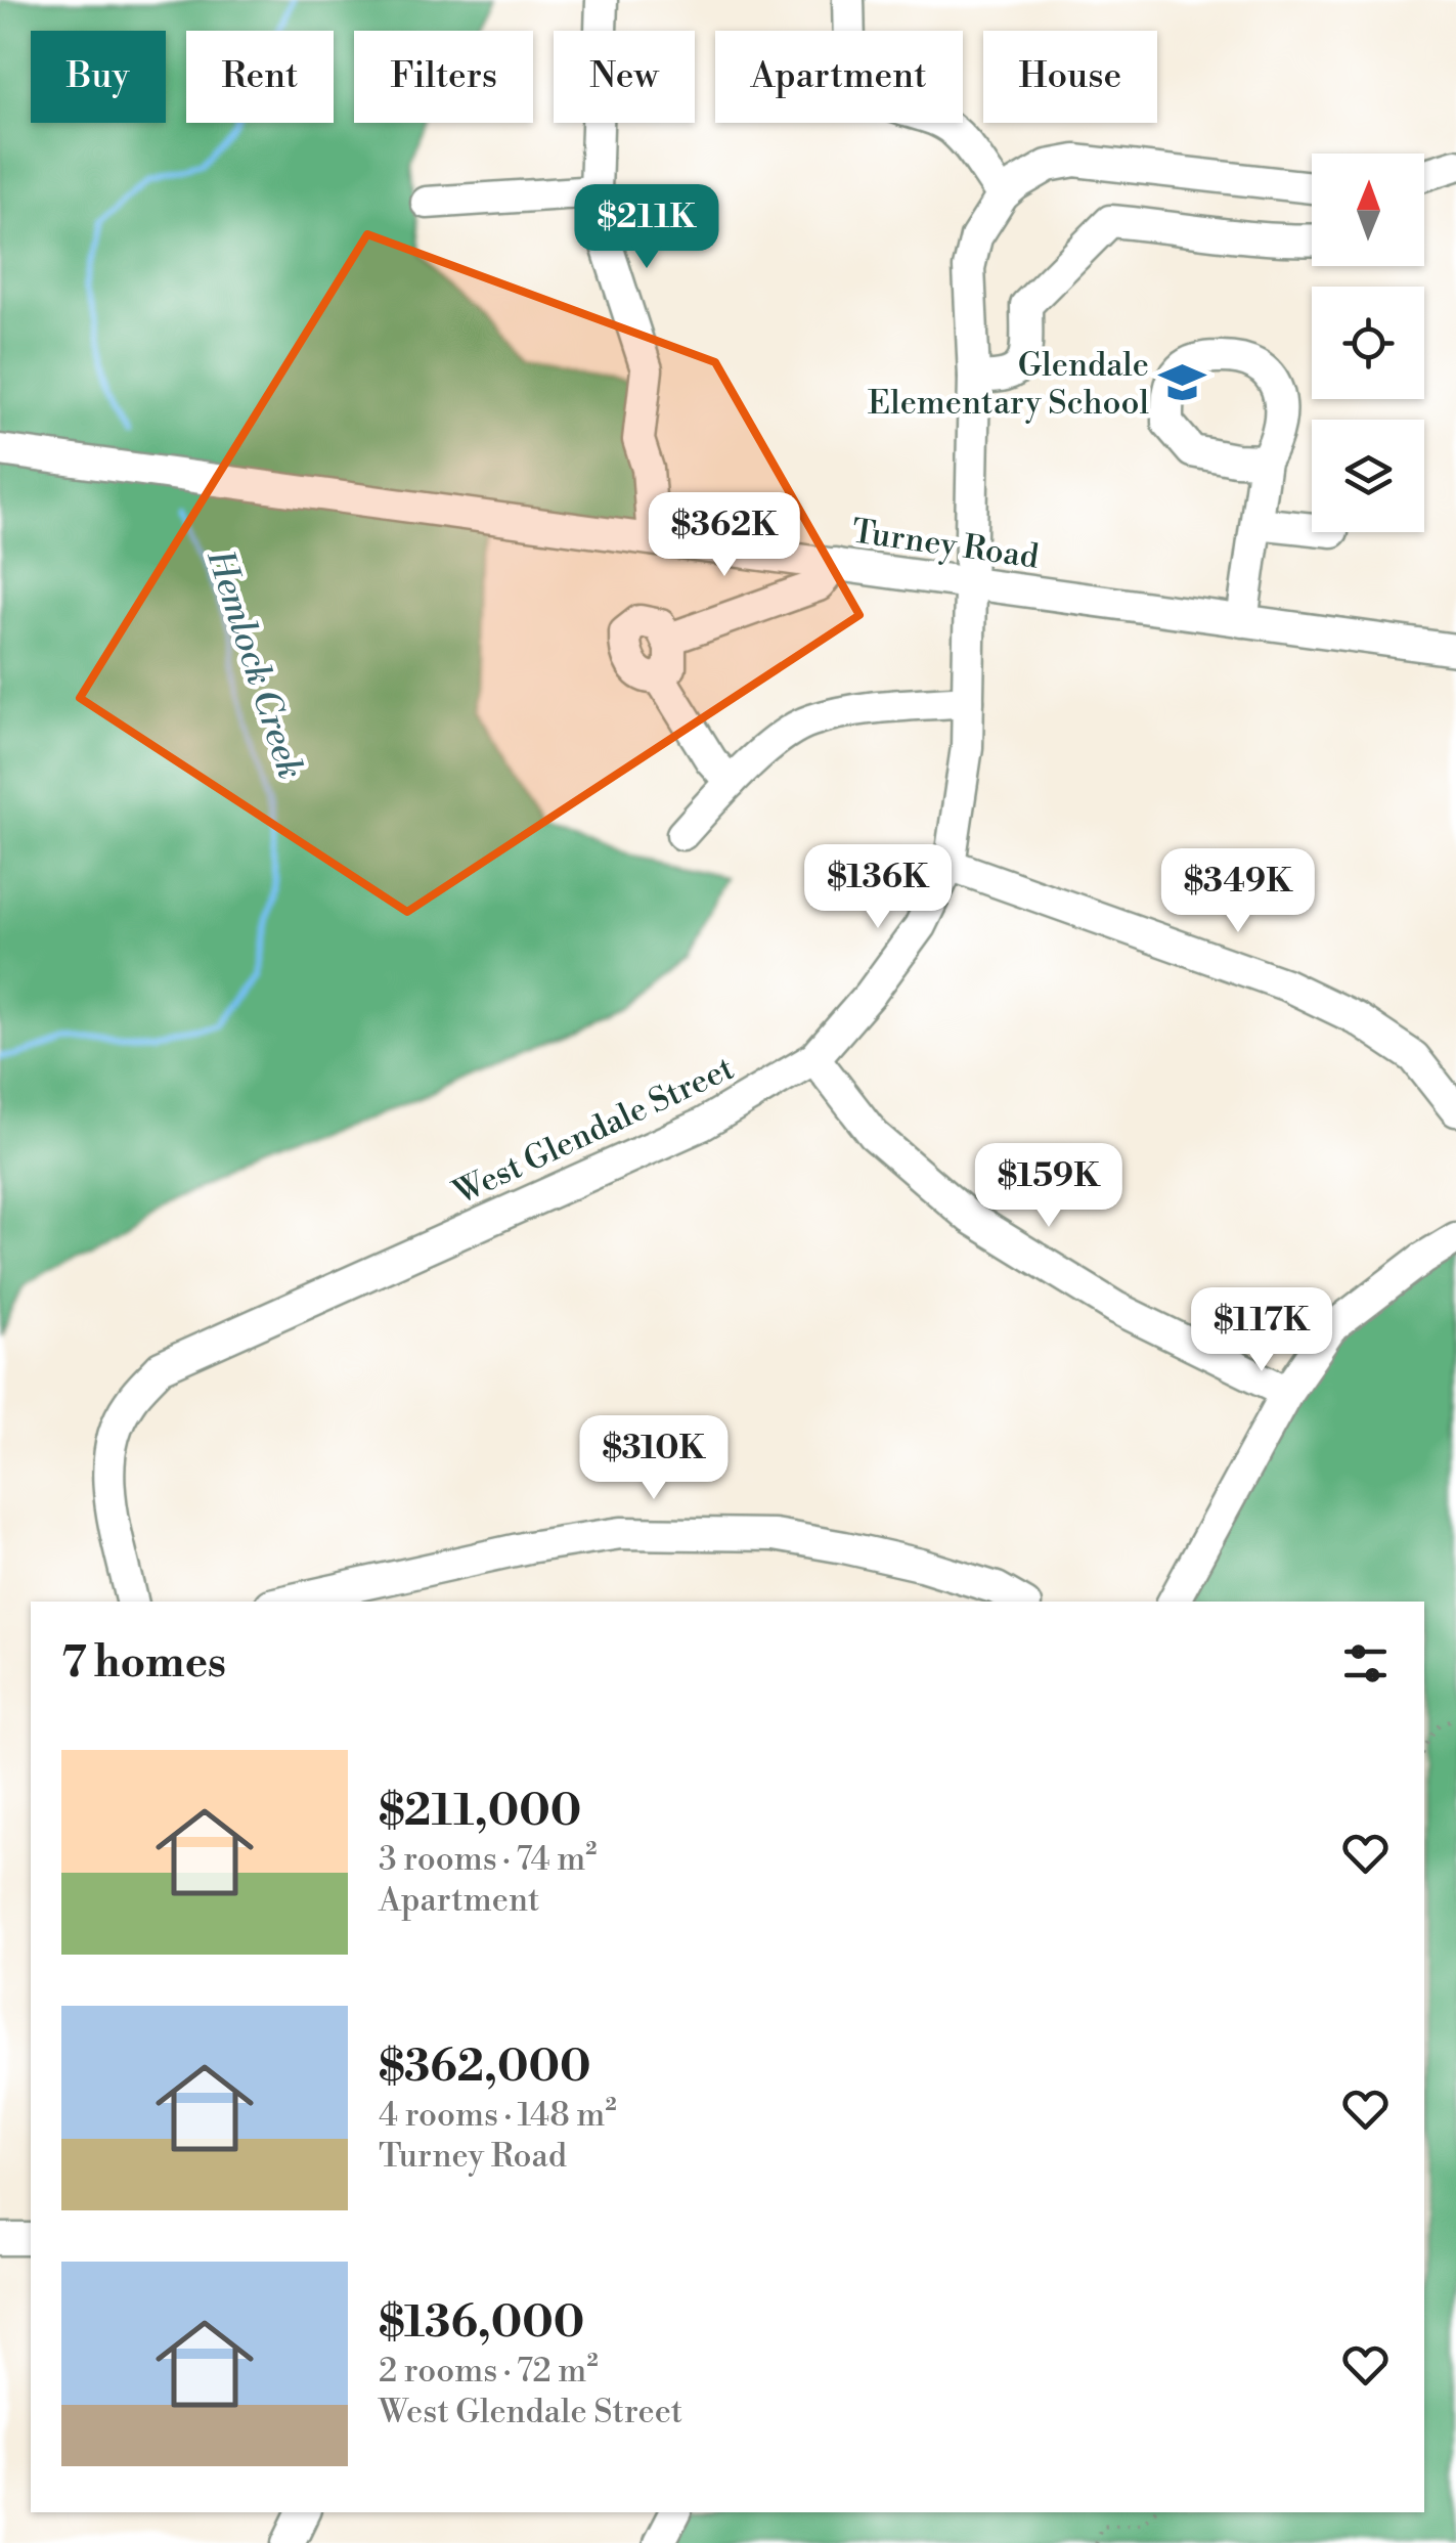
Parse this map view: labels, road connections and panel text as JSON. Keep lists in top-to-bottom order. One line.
{"streets":{"street":["Turney Road","West Glendale Street"]},"crossings":[["Turney Road","West Glendale Street"]],"water":["Hemlock Creek"],"places":{"school or university":["Glendale Elementary School"]},"north":"top","page":{"chip":["Buy","Rent","Filters","New","Apartment","House"],"price":["$211K","$362K","$136K","$349K","$159K","$117K","$310K"],"heading":"7 homes","list":[{"name":"$211,000","note":"3 rooms · 74 m² · Apartment"},{"name":"$362,000","note":"4 rooms · 148 m² · Turney Road"},{"name":"$136,000","note":"2 rooms · 72 m² · West Glendale Street"}]}}
